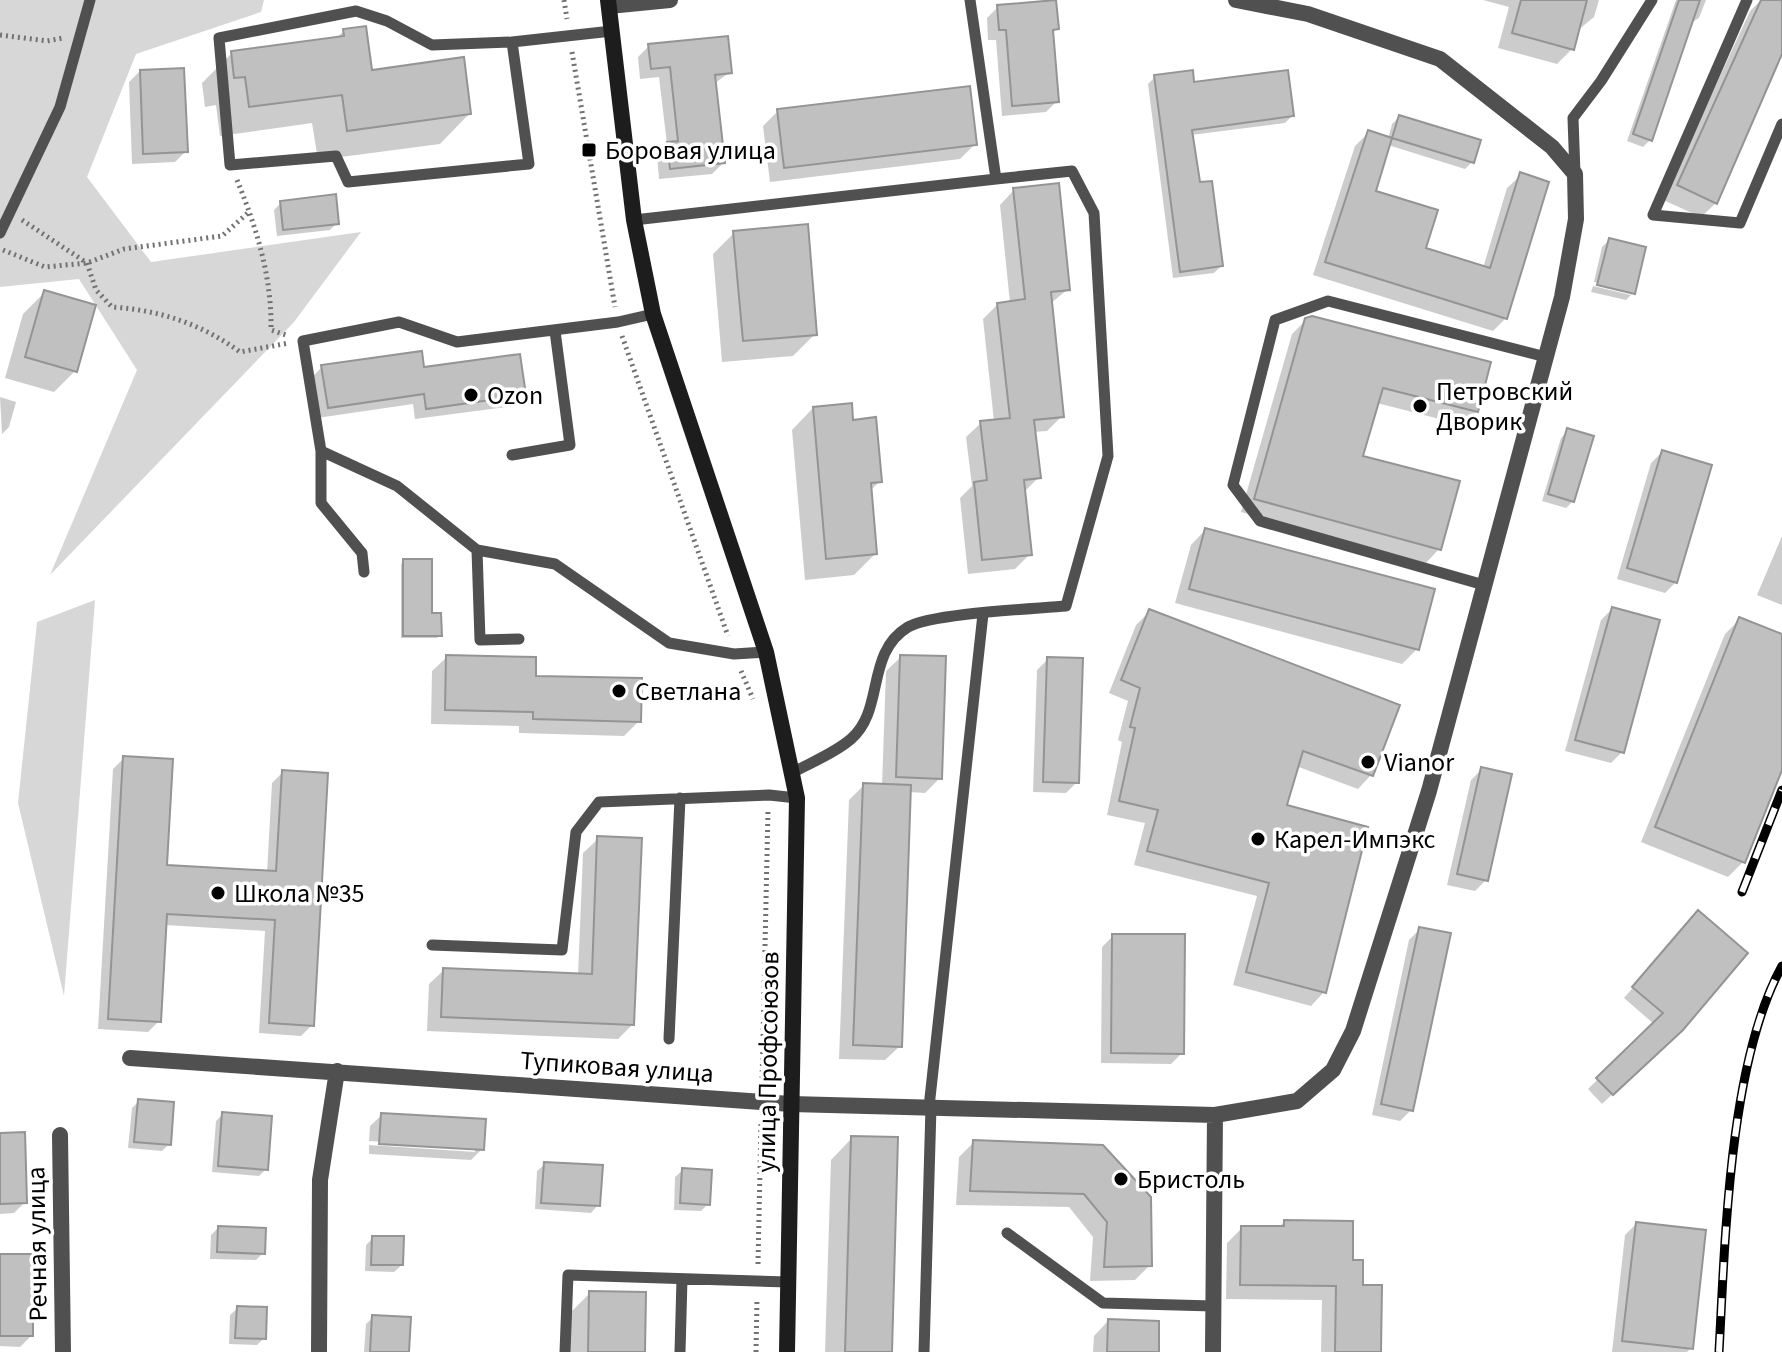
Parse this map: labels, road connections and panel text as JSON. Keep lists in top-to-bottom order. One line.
{"streets":{"main road":["улица Профсоюзов"],"street":["Тупиковая улица","Речная улица"]},"crossings":[["улица Профсоюзов","Тупиковая улица"]],"places":{"transit":["Боровая улица"],"other":["Ozon","Петровский Дворик","Светлана","Vianor","Карел-Импэкс","Школа №35","Бристоль"]}}
